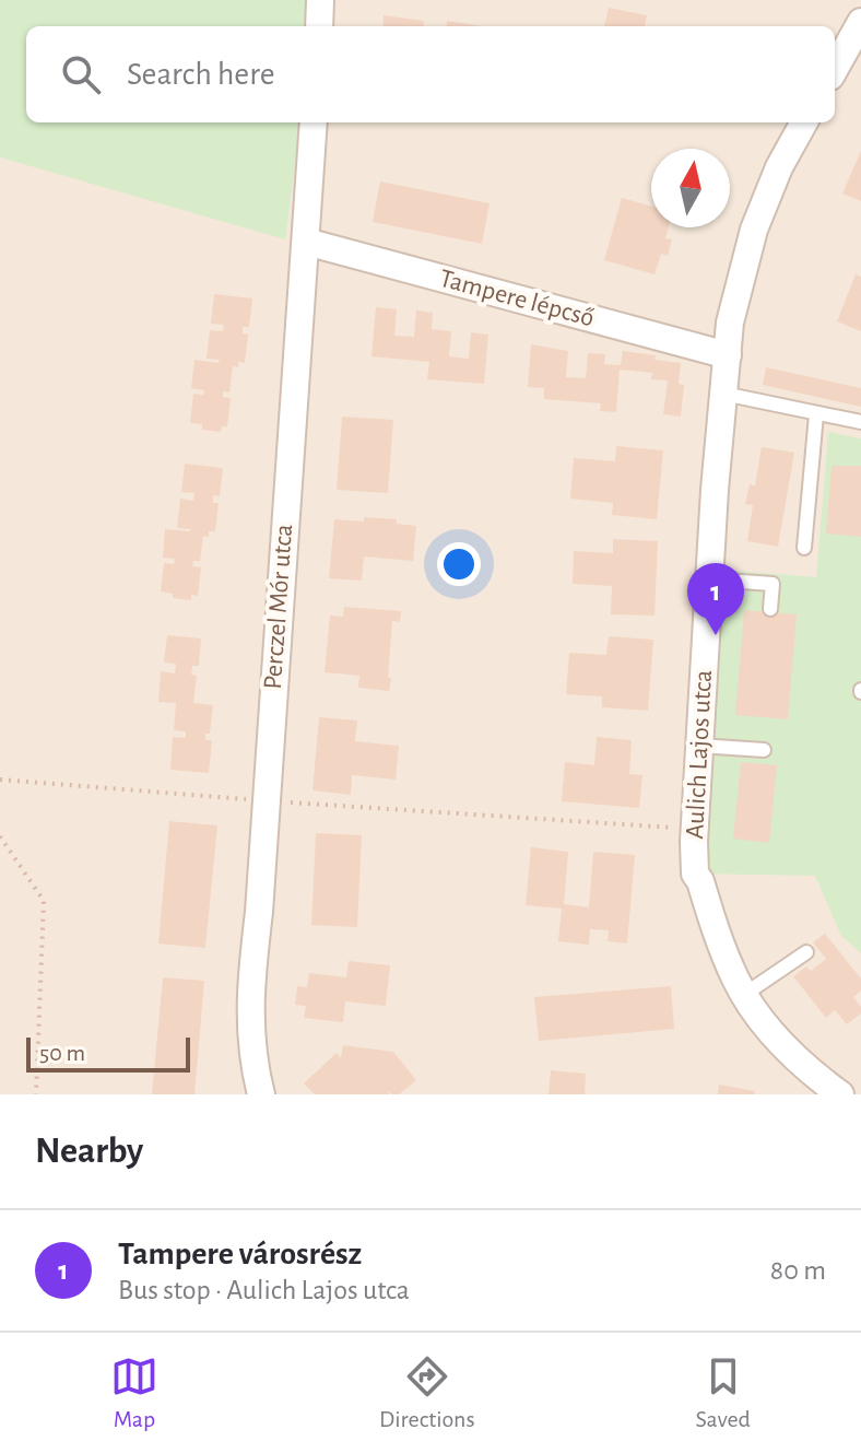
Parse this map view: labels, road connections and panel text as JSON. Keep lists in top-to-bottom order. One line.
{"streets":{"street":["Tampere lépcső","Perczel Mór utca","Aulich Lajos utca"]},"crossings":[["Tampere lépcső","Perczel Mór utca"],["Tampere lépcső","Aulich Lajos utca"]],"scale_bar":"50 m","north":"top","page":{"search":"Search here","pins":"1","scale":"50 m","heading":"Nearby","list":[{"mark":"1","name":"Tampere városrész","note":"Bus stop · Aulich Lajos utca","value":"80 m"}],"nav":["Map","Directions","Saved"]}}
